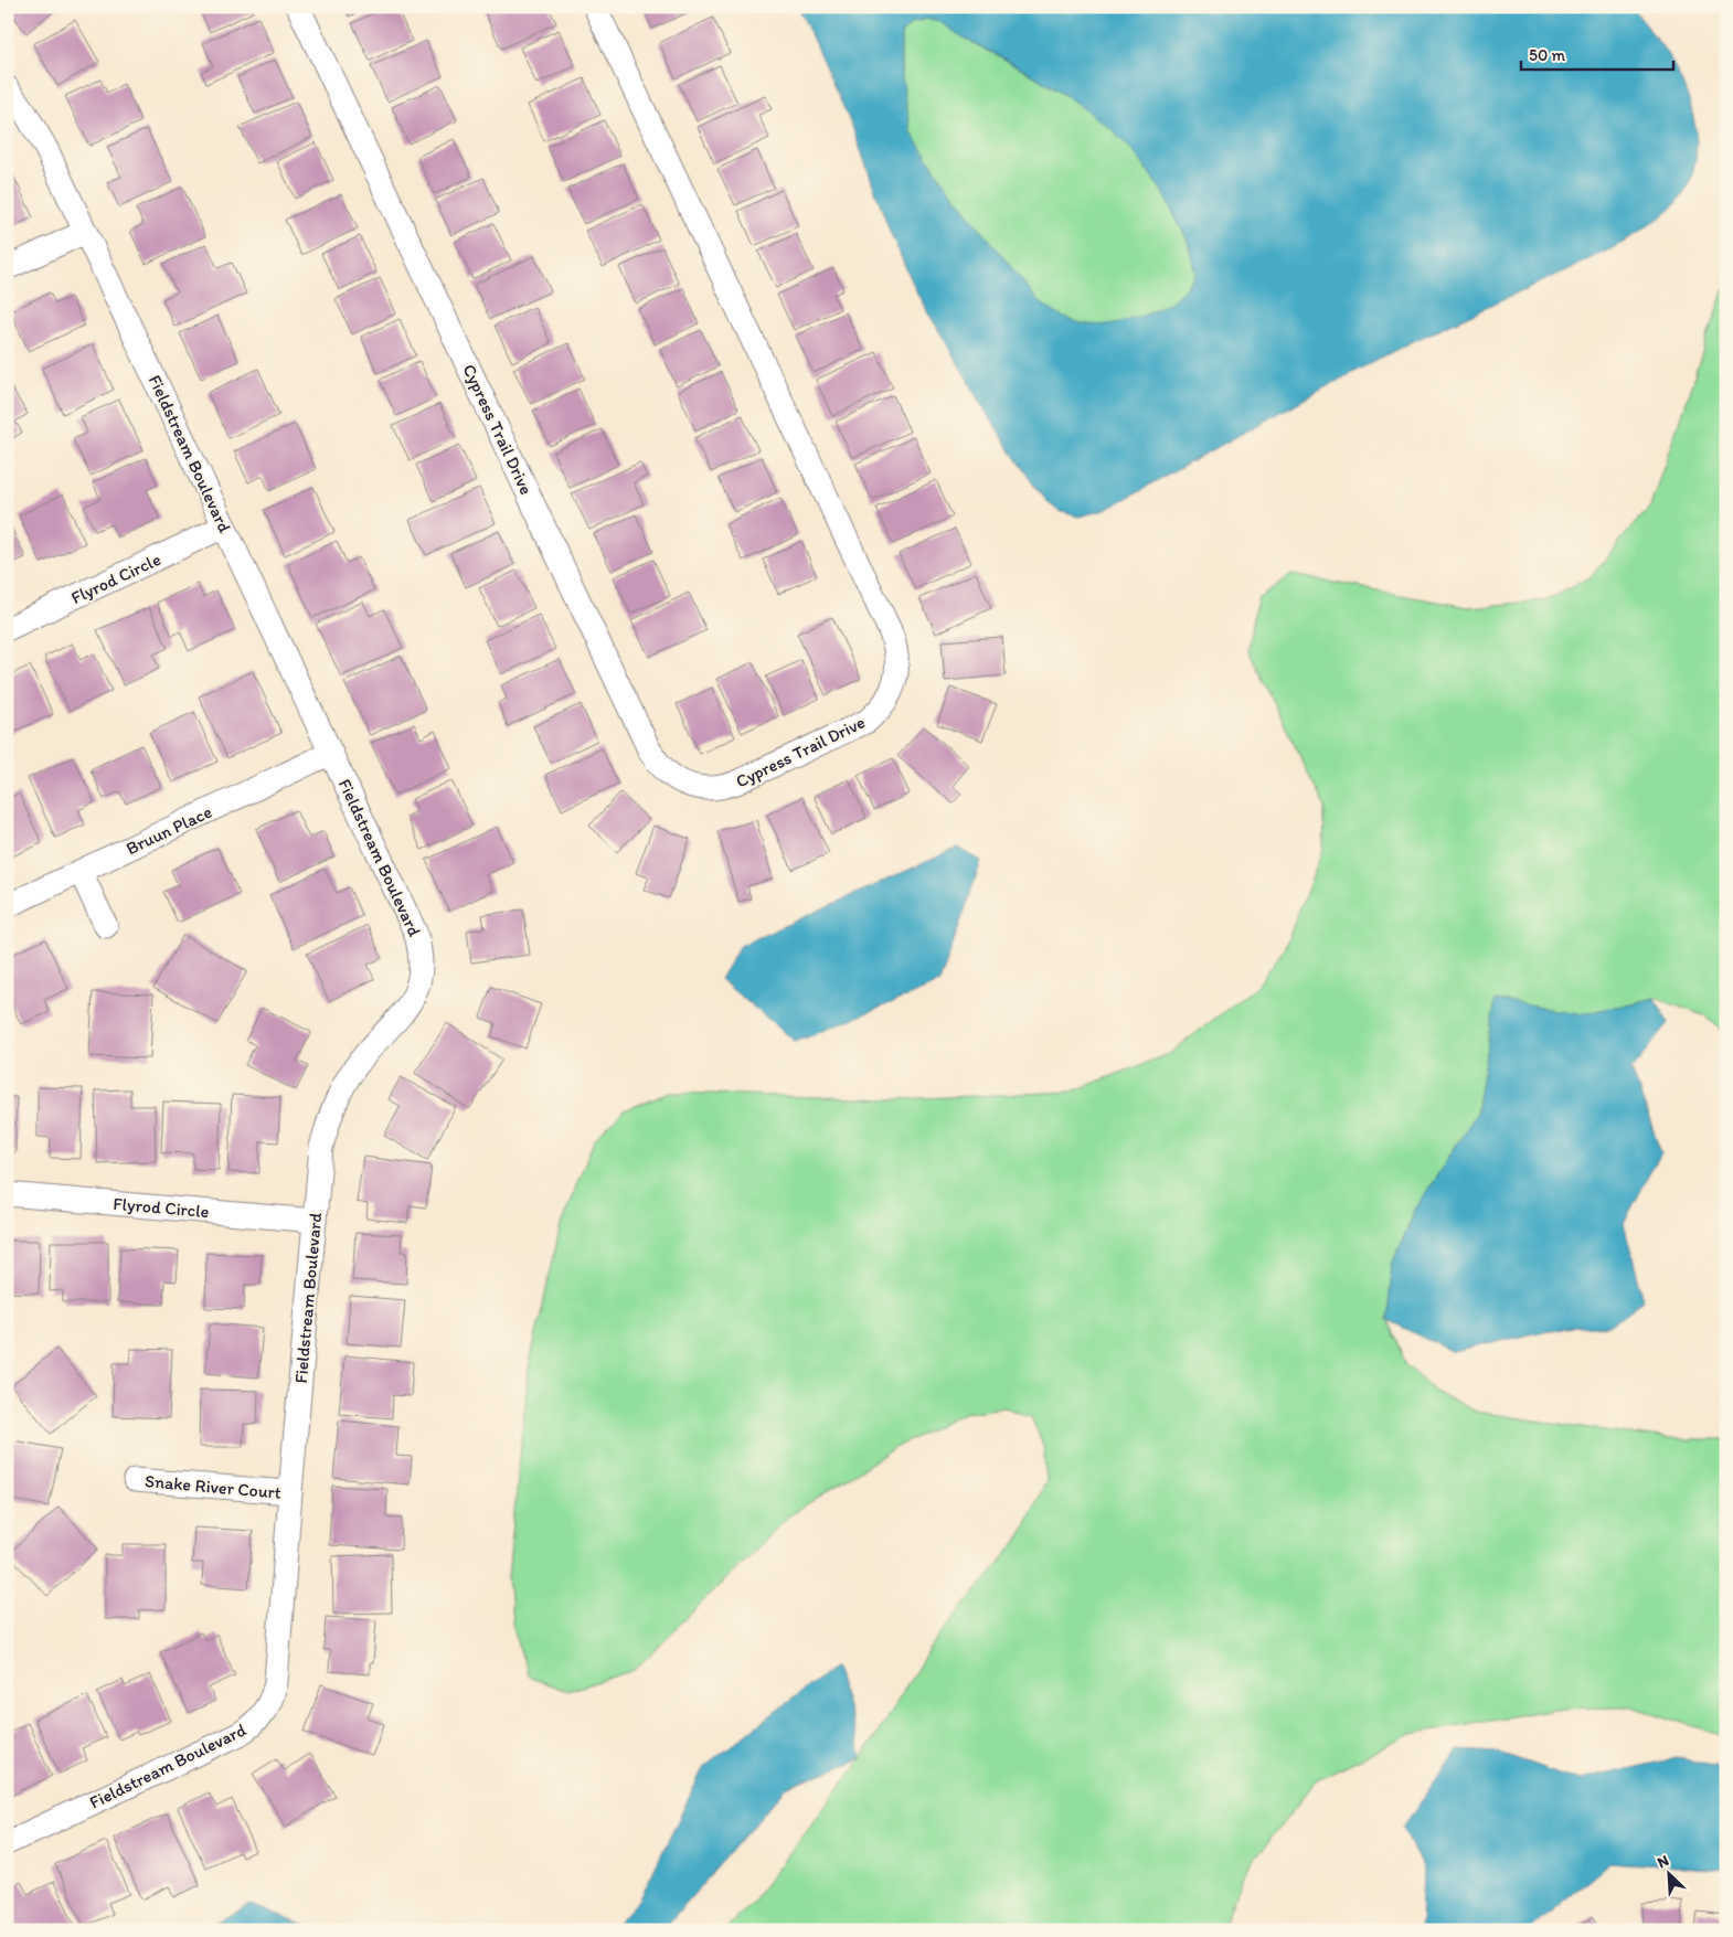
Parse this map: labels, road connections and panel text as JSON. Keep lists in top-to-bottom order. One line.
{"streets":{"street":["Cypress Trail Drive","Fieldstream Boulevard","Flyrod Circle","Bruun Place","Snake River Court"]},"crossings":[["Fieldstream Boulevard","Flyrod Circle"],["Fieldstream Boulevard","Bruun Place"],["Fieldstream Boulevard","Snake River Court"]],"scale_bar":"50 m","north":"top left"}
